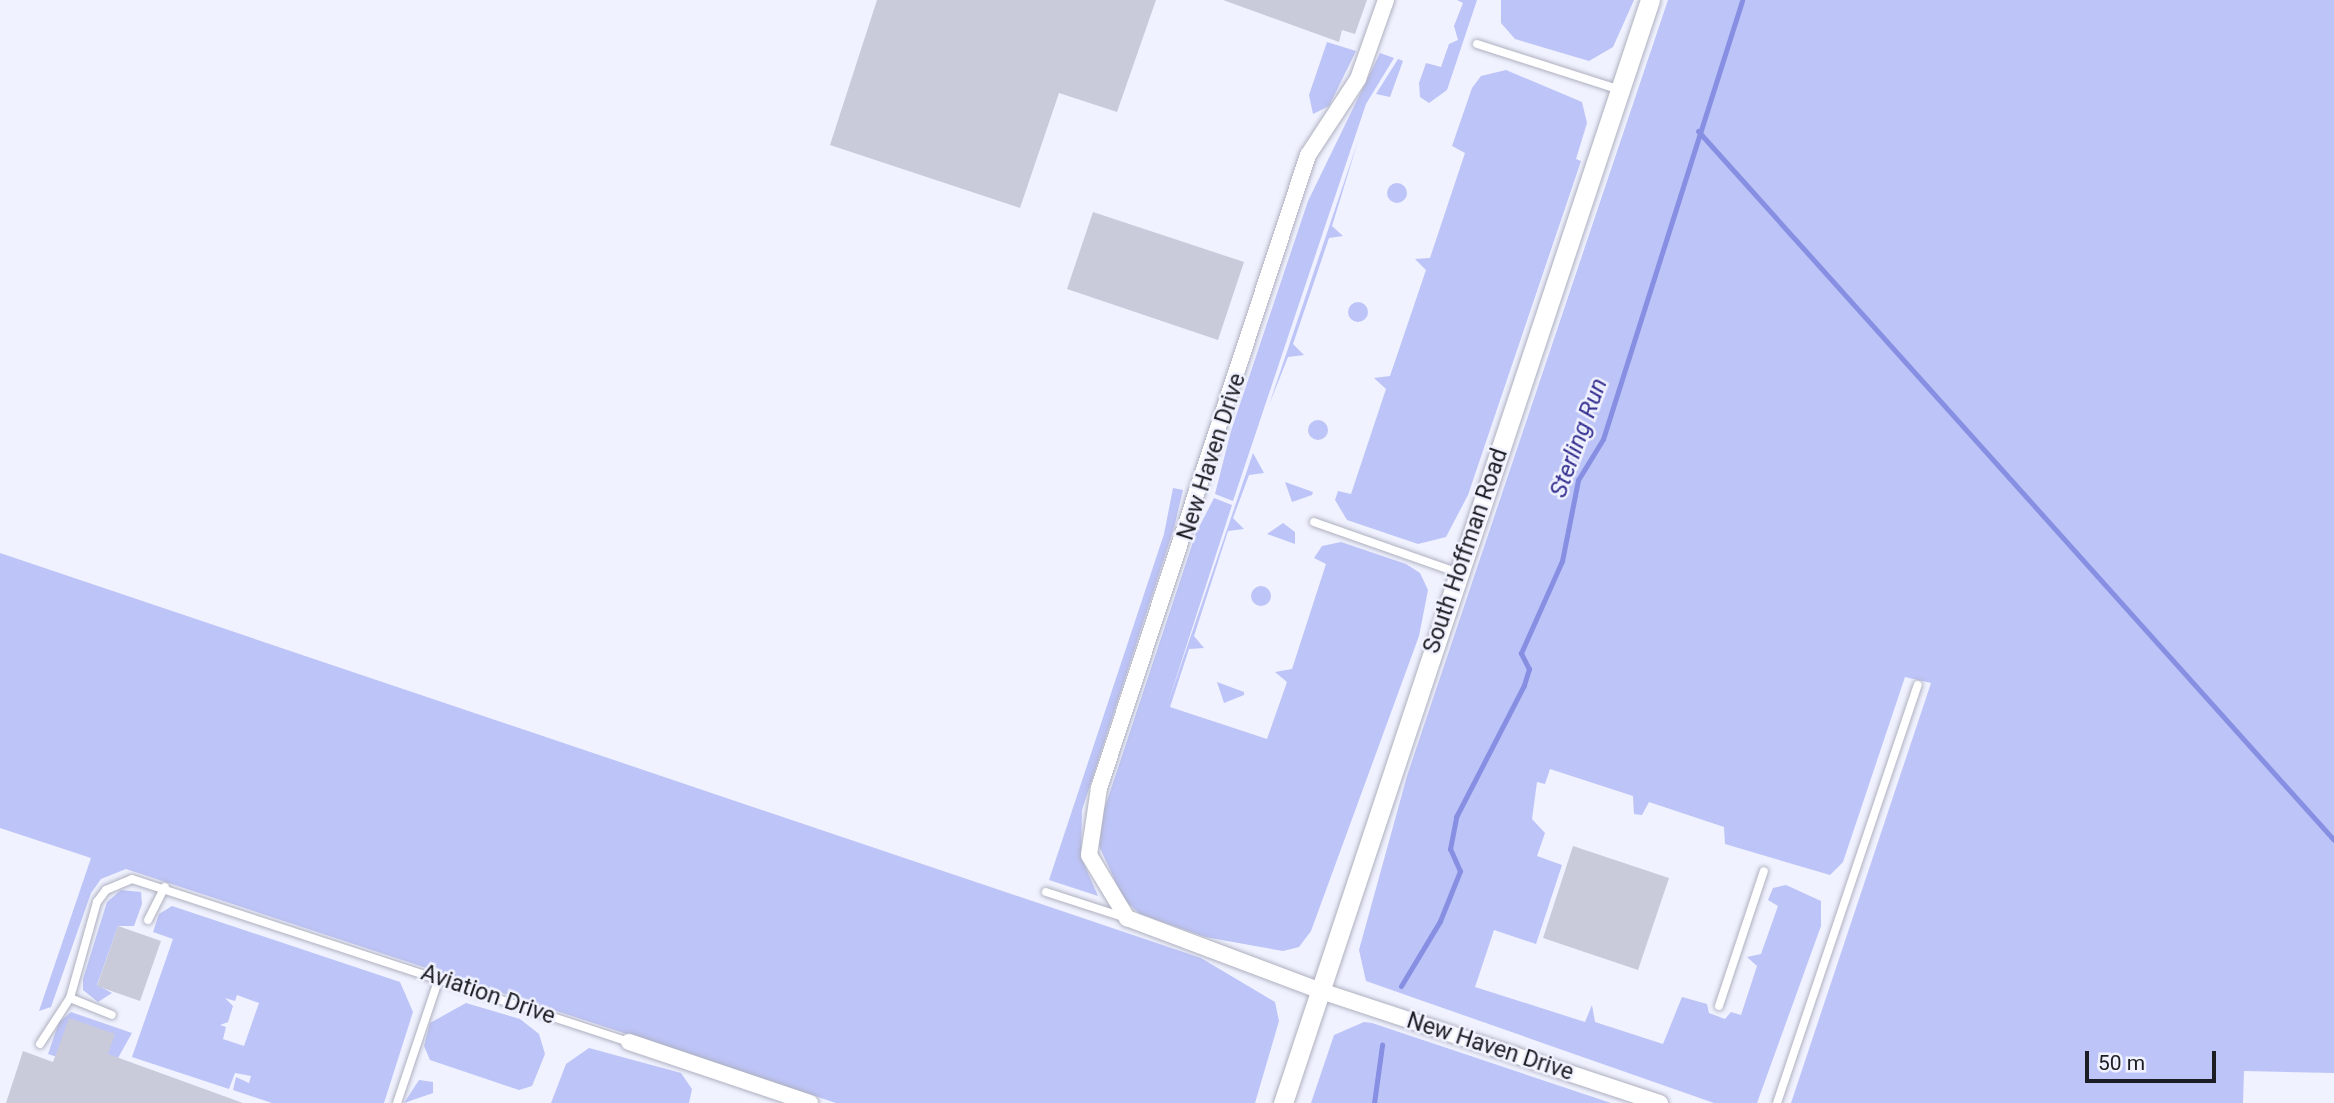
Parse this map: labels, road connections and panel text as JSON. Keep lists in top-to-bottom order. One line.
{"streets":{"street":["New Haven Drive","South Hoffman Road","Aviation Drive"]},"crossings":[["New Haven Drive","South Hoffman Road"]],"water":["Sterling Run"],"scale_bar":"50 m"}
